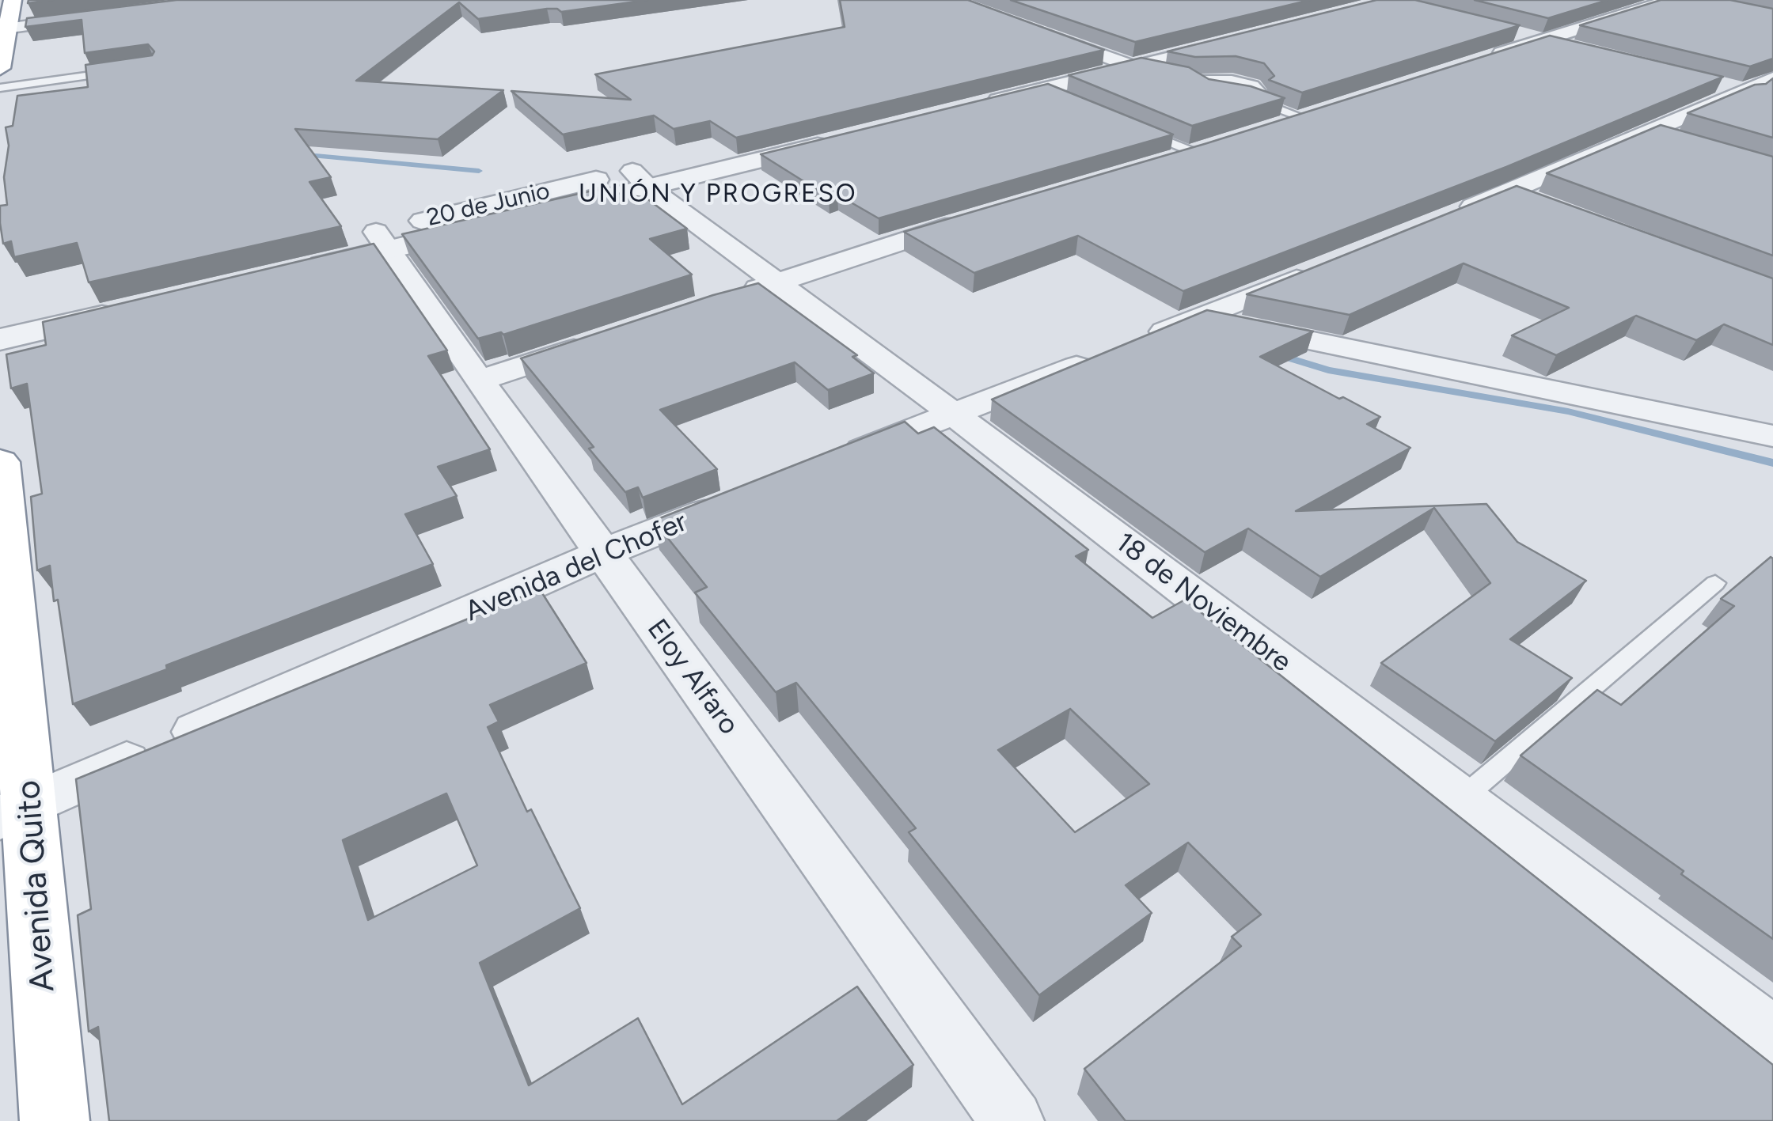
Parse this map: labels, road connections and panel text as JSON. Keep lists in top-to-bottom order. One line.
{"streets":{"highway":["Avenida Quito"],"street":["20 de Junio","Avenida del Chofer","18 de Noviembre","Eloy Alfaro"]},"crossings":[["20 de Junio","18 de Noviembre"],["20 de Junio","Eloy Alfaro"],["Avenida del Chofer","Eloy Alfaro"],["Avenida del Chofer","Avenida Quito"]],"districts":["UNIÓN Y PROGRESO"]}
